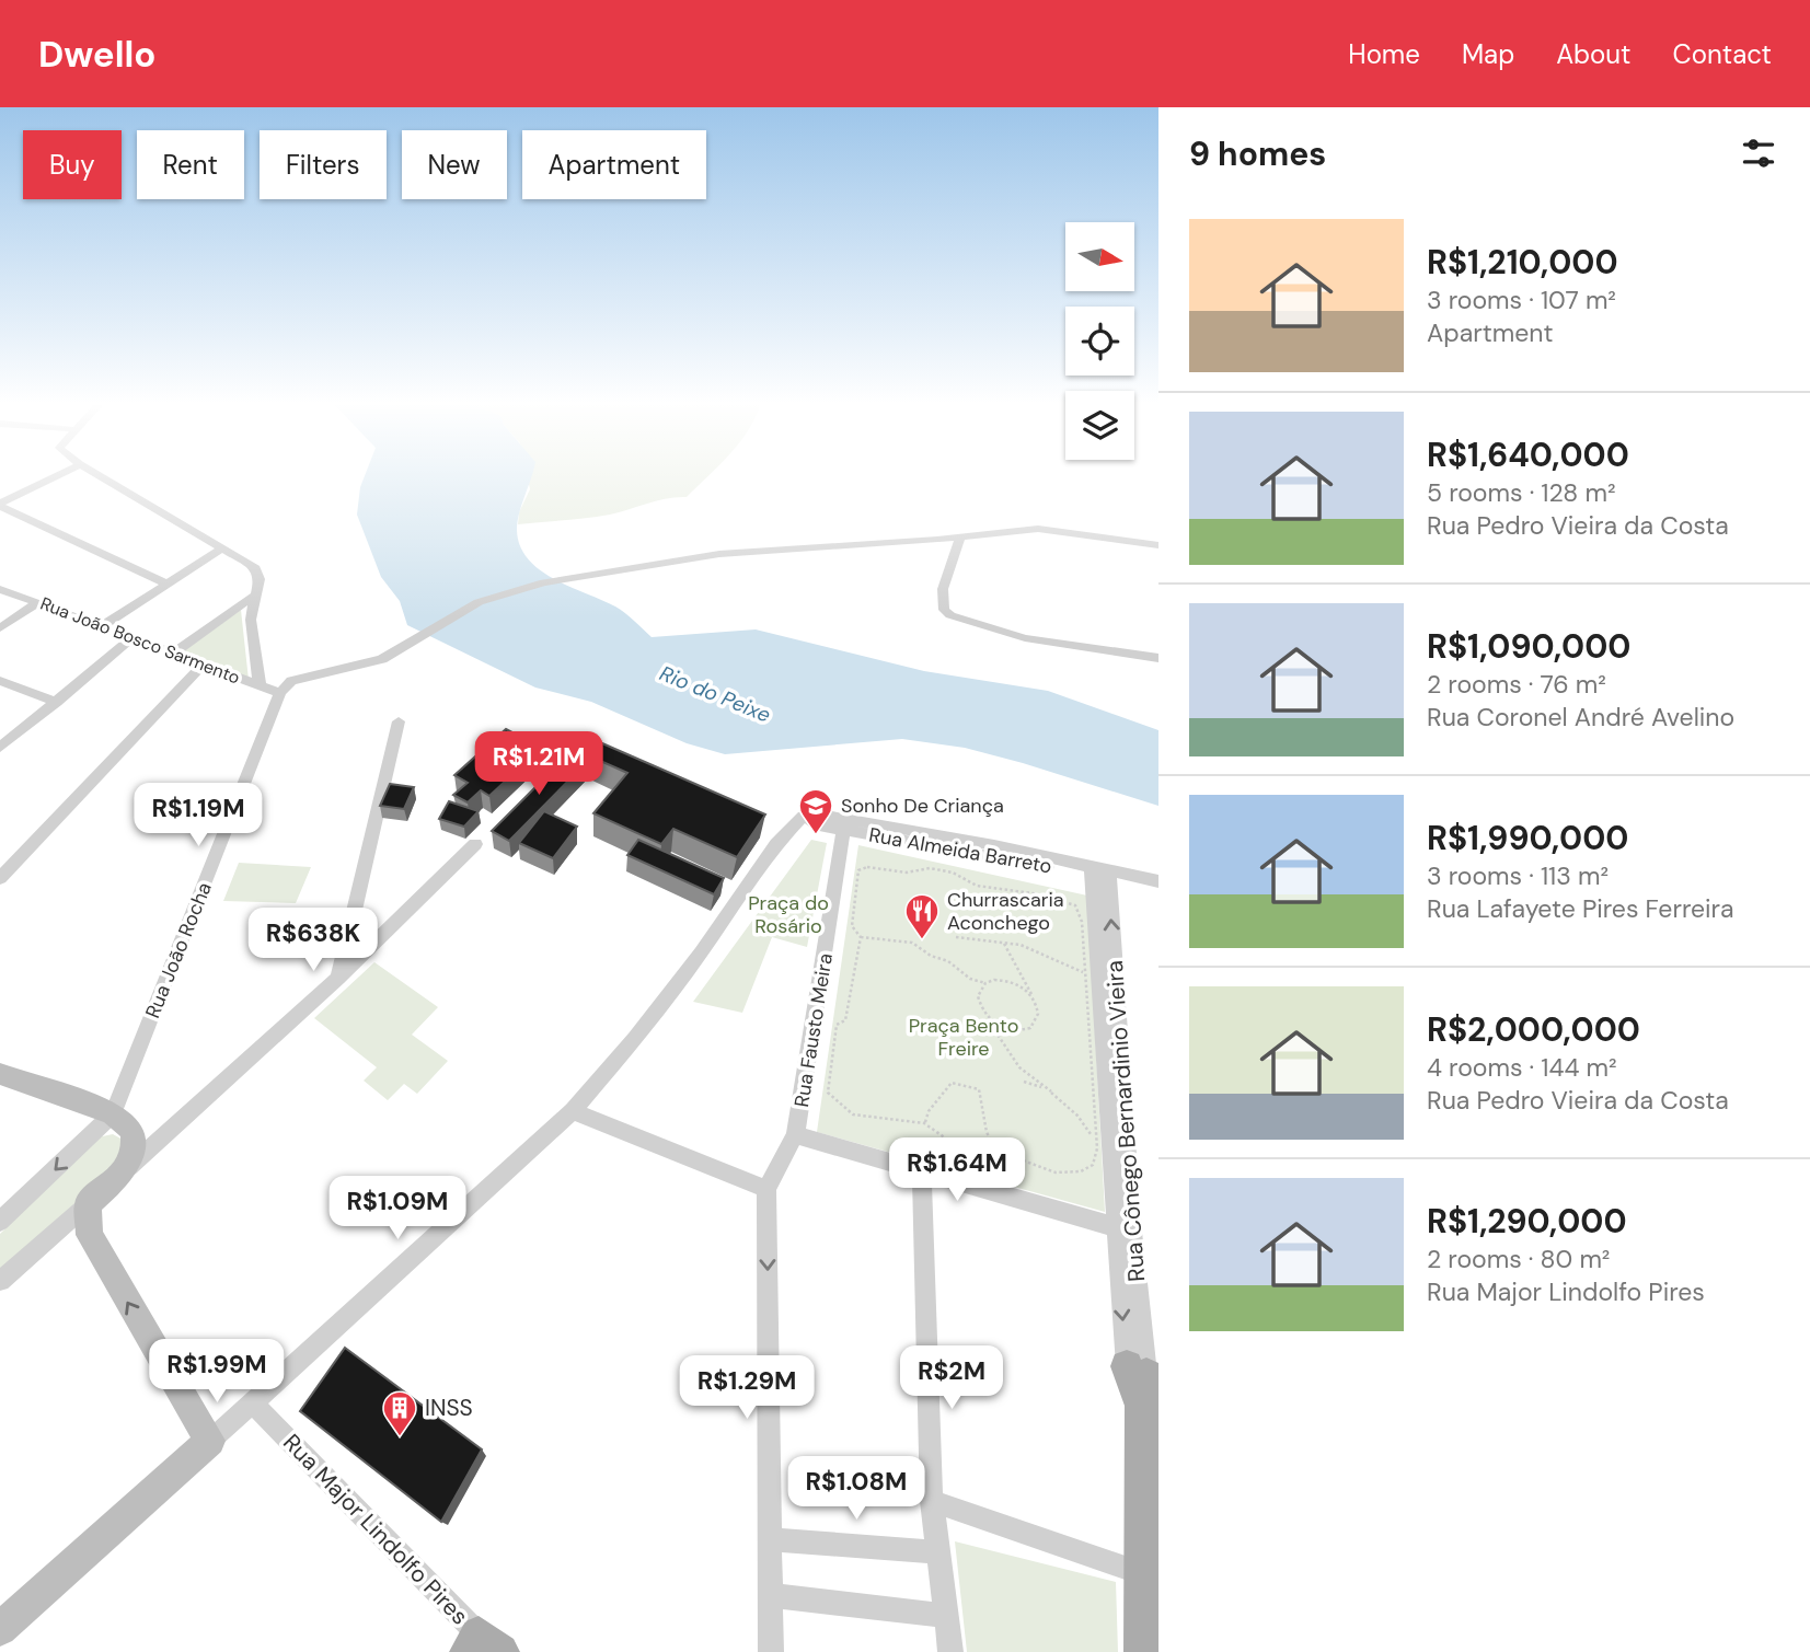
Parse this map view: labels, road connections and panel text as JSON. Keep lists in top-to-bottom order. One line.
{"streets":{"street":["Rua João Bosco Sarmento","Rua Almeida Barreto","Rua João Rocha","Rua Fausto Meira","Rua Cônego Bernardinio Vieira","Rua Major Lindolfo Pires"]},"crossings":[["Rua João Bosco Sarmento","Rua João Rocha"],["Rua Almeida Barreto","Rua Fausto Meira"],["Rua Almeida Barreto","Rua Cônego Bernardinio Vieira"]],"water":["Rio do Peixe"],"parks":["Praça do Rosário","Praça Bento Freire"],"places":{"school or university":["Sonho De Criança"],"restaurant":["Churrascaria Aconchego"],"building":["INSS"]},"north":"right","page":{"header":"Dwello","nav":["Home","Map","About","Contact"],"heading":"9 homes","chip":["Buy","Rent","Filters","New","Apartment"],"list":[{"name":"R$1,210,000","note":"3 rooms · 107 m² · Apartment"},{"name":"R$1,640,000","note":"5 rooms · 128 m² · Rua Pedro Vieira da Costa"},{"name":"R$1,090,000","note":"2 rooms · 76 m² · Rua Coronel André Avelino"},{"name":"R$1,990,000","note":"3 rooms · 113 m² · Rua Lafayete Pires Ferreira"},{"name":"R$2,000,000","note":"4 rooms · 144 m² · Rua Pedro Vieira da Costa"},{"name":"R$1,290,000","note":"2 rooms · 80 m² · Rua Major Lindolfo Pires"}],"price":["R$1.21M","R$1.19M","R$638K","R$1.64M","R$1.09M","R$1.99M","R$2M","R$1.29M","R$1.08M"]}}
